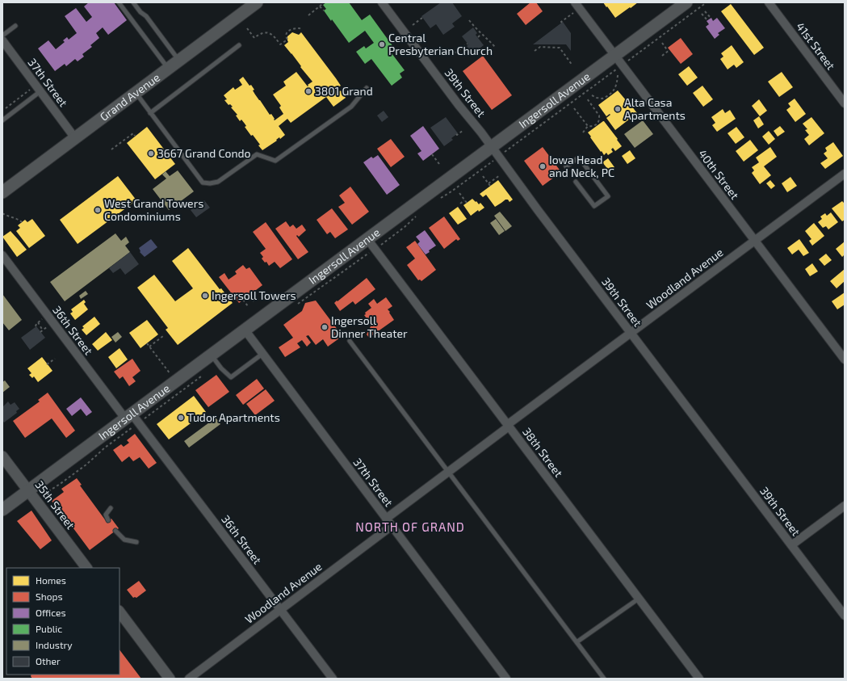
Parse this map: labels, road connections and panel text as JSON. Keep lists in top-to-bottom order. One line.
{"streets":{"main road":["Grand Avenue","Ingersoll Avenue"],"street":["41st Street","37th Street","39th Street","40th Street","Woodland Avenue","36th Street","38th Street","35th Street"]},"crossings":[["37th Street","Grand Avenue"],["37th Street","Ingersoll Avenue"],["37th Street","Woodland Avenue"],["39th Street","Ingersoll Avenue"],["39th Street","Woodland Avenue"],["Ingersoll Avenue","40th Street"],["Ingersoll Avenue","36th Street"],["Ingersoll Avenue","38th Street"],["Ingersoll Avenue","35th Street"],["40th Street","Woodland Avenue"],["Woodland Avenue","36th Street"],["Woodland Avenue","38th Street"]],"districts":["NORTH OF GRAND"],"places":["Central Presbyterian Church","3801 Grand","Alta Casa Apartments","3667 Grand Condo","Iowa Head and Neck, PC","West Grand Towers Condominiums","Ingersoll Towers","Ingersoll Dinner Theater","Tudor Apartments"],"legend":["Homes","Shops","Offices","Public","Industry","Other"]}
